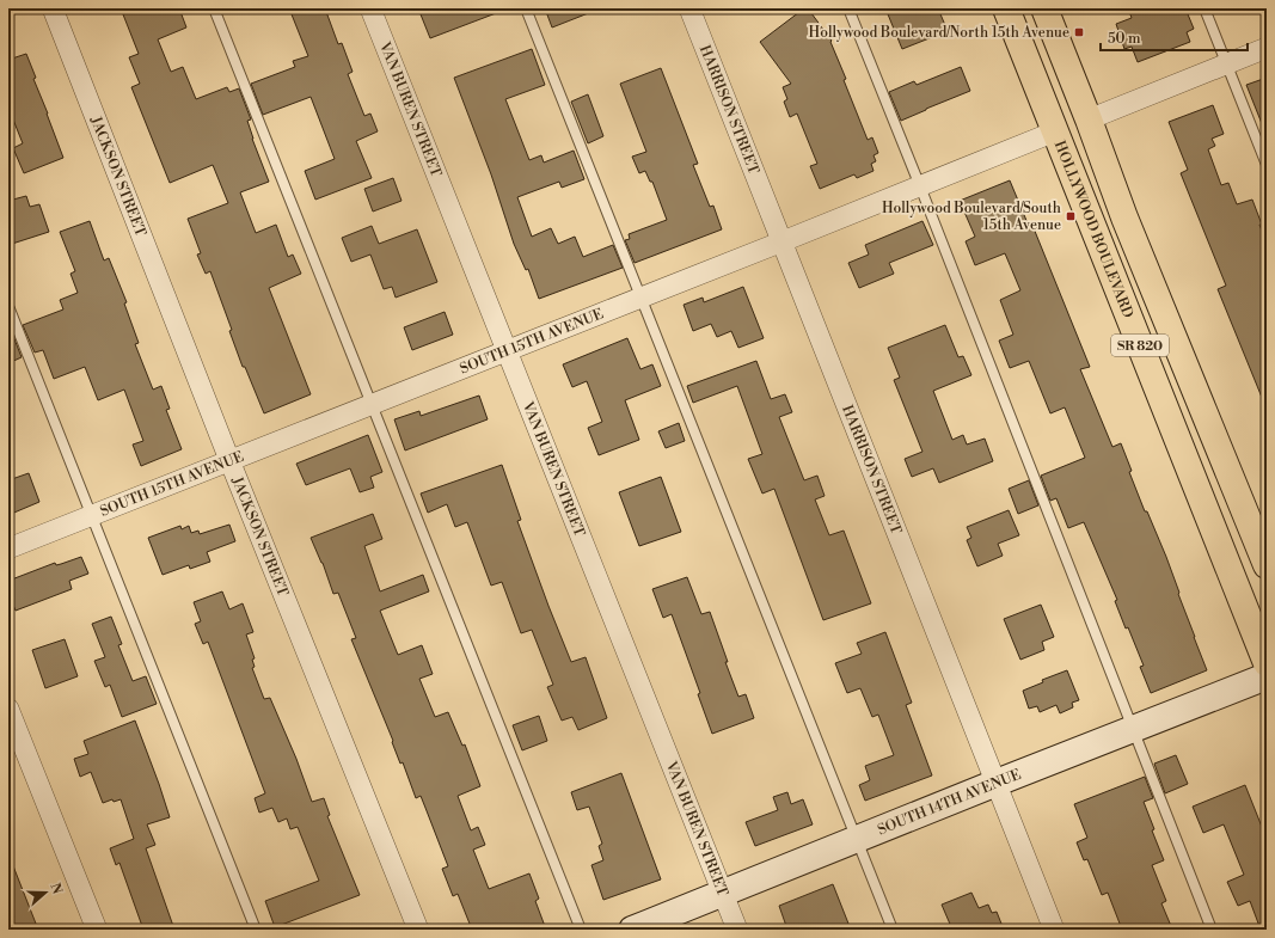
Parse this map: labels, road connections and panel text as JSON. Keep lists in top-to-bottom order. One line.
{"streets":{"main road":["HOLLYWOOD BOULEVARD","SR 820"],"street":["VAN BUREN STREET","HARRISON STREET","JACKSON STREET","SOUTH 15TH AVENUE","SOUTH 14TH AVENUE"]},"crossings":[["VAN BUREN STREET","SOUTH 15TH AVENUE"],["VAN BUREN STREET","SOUTH 14TH AVENUE"],["HARRISON STREET","SOUTH 15TH AVENUE"],["HARRISON STREET","SOUTH 14TH AVENUE"],["JACKSON STREET","SOUTH 15TH AVENUE"],["HOLLYWOOD BOULEVARD","SOUTH 15TH AVENUE"]],"places":{"transit":["Hollywood Boulevard/North 15th Avenue","Hollywood Boulevard/South 15th Avenue"]},"scale_bar":"50 m","north":"right"}
